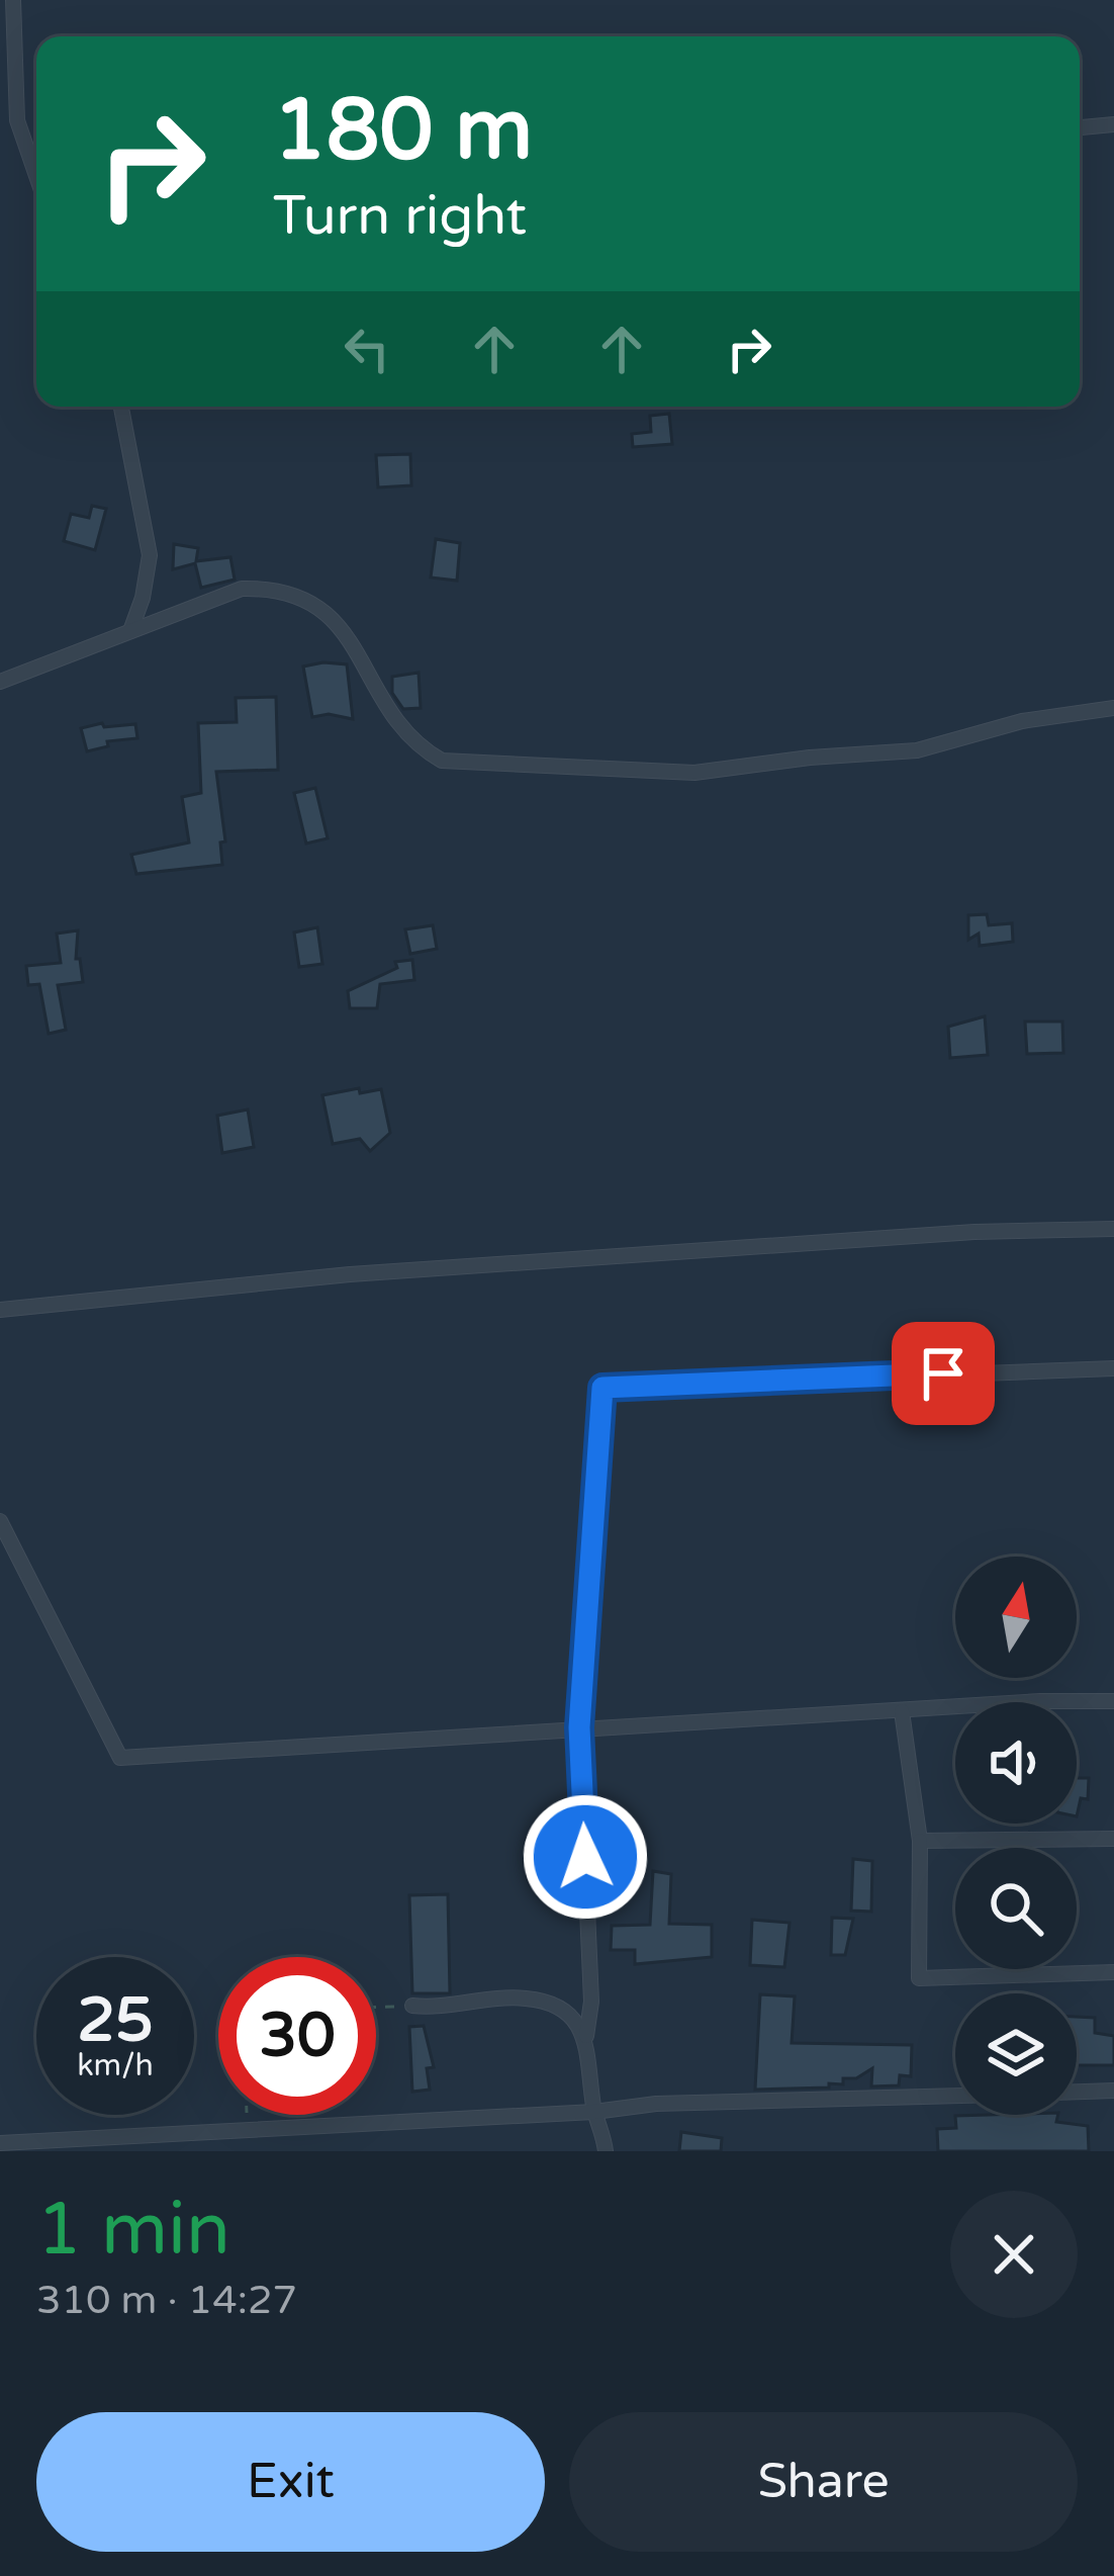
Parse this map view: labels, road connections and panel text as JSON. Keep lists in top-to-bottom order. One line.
{"north":"top","page":{"turn":["180 m","Turn right"],"speed":"25 km/h","limit":"30","heading":["1 min","310 m · 14:27"],"buttons":["Exit","Share"]}}
